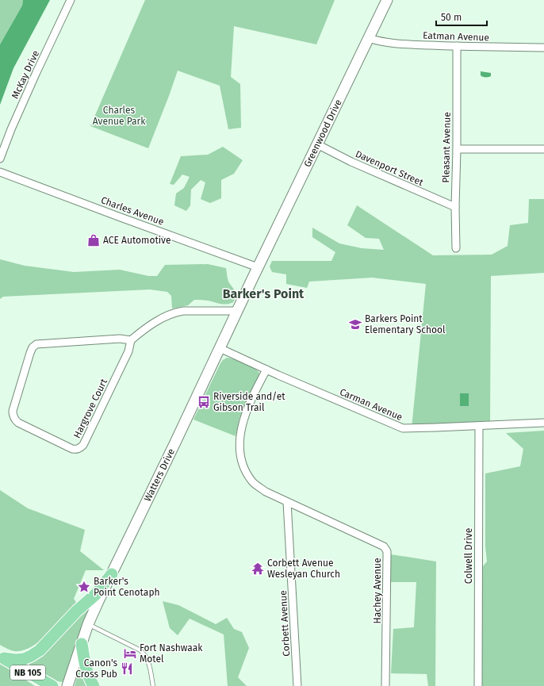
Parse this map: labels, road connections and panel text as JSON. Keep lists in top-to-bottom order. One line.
{"streets":{"main road":["Greenwood Drive","Watters Drive","NB 105"],"street":["Eatman Avenue","McKay Drive","Pleasant Avenue","Davenport Street","Charles Avenue","Carman Avenue","Hargrove Court","Colwell Drive","Hachey Avenue","Corbett Avenue"]},"crossings":[["Eatman Avenue","Greenwood Drive"],["Eatman Avenue","Pleasant Avenue"],["Greenwood Drive","Davenport Street"],["Greenwood Drive","Charles Avenue"],["Greenwood Drive","Watters Drive"],["Pleasant Avenue","Davenport Street"],["Charles Avenue","Watters Drive"],["Carman Avenue","Watters Drive"],["Carman Avenue","Colwell Drive"],["Carman Avenue","Hachey Avenue"],["Hachey Avenue","Corbett Avenue"]],"districts":["Barker's Point"],"parks":["Charles Avenue Park"],"places":{"shop":["ACE Automotive"],"school or university":["Barkers Point Elementary School"],"bus stop":["Riverside and/et Gibson Trail"],"temple":["Corbett Avenue Wesleyan Church"],"place":["Barker's Point Cenotaph"],"hotel":["Fort Nashwaak Motel"],"restaurant":["Canon's Cross Pub"]},"scale_bar":"50 m"}
